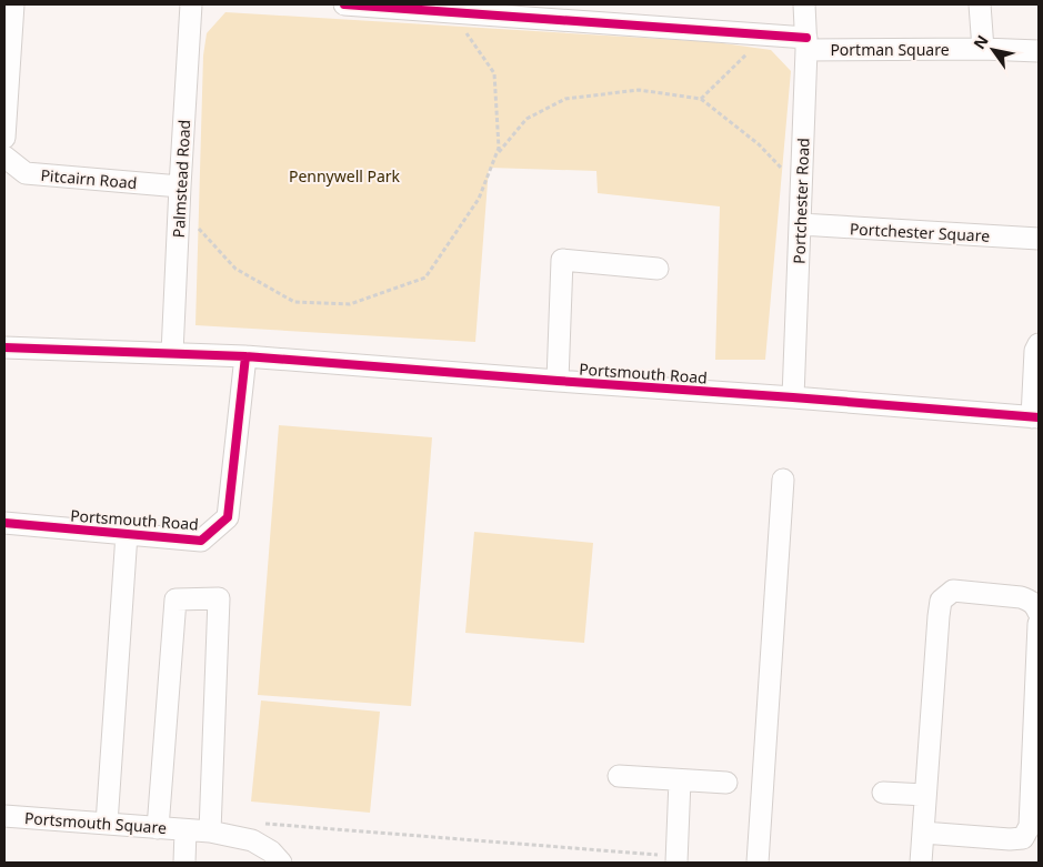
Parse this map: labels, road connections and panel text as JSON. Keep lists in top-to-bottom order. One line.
{"streets":{"street":["Portman Square","Pitcairn Road","Palmstead Road","Portchester Road","Portchester Square","Portsmouth Road","Portsmouth Square"]},"crossings":[["Portman Square","Portchester Road"],["Pitcairn Road","Palmstead Road"],["Palmstead Road","Portsmouth Road"],["Portchester Road","Portchester Square"],["Portchester Road","Portsmouth Road"],["Portsmouth Road","Portsmouth Square"]],"parks":["Pennywell Park"],"north":"top left"}
